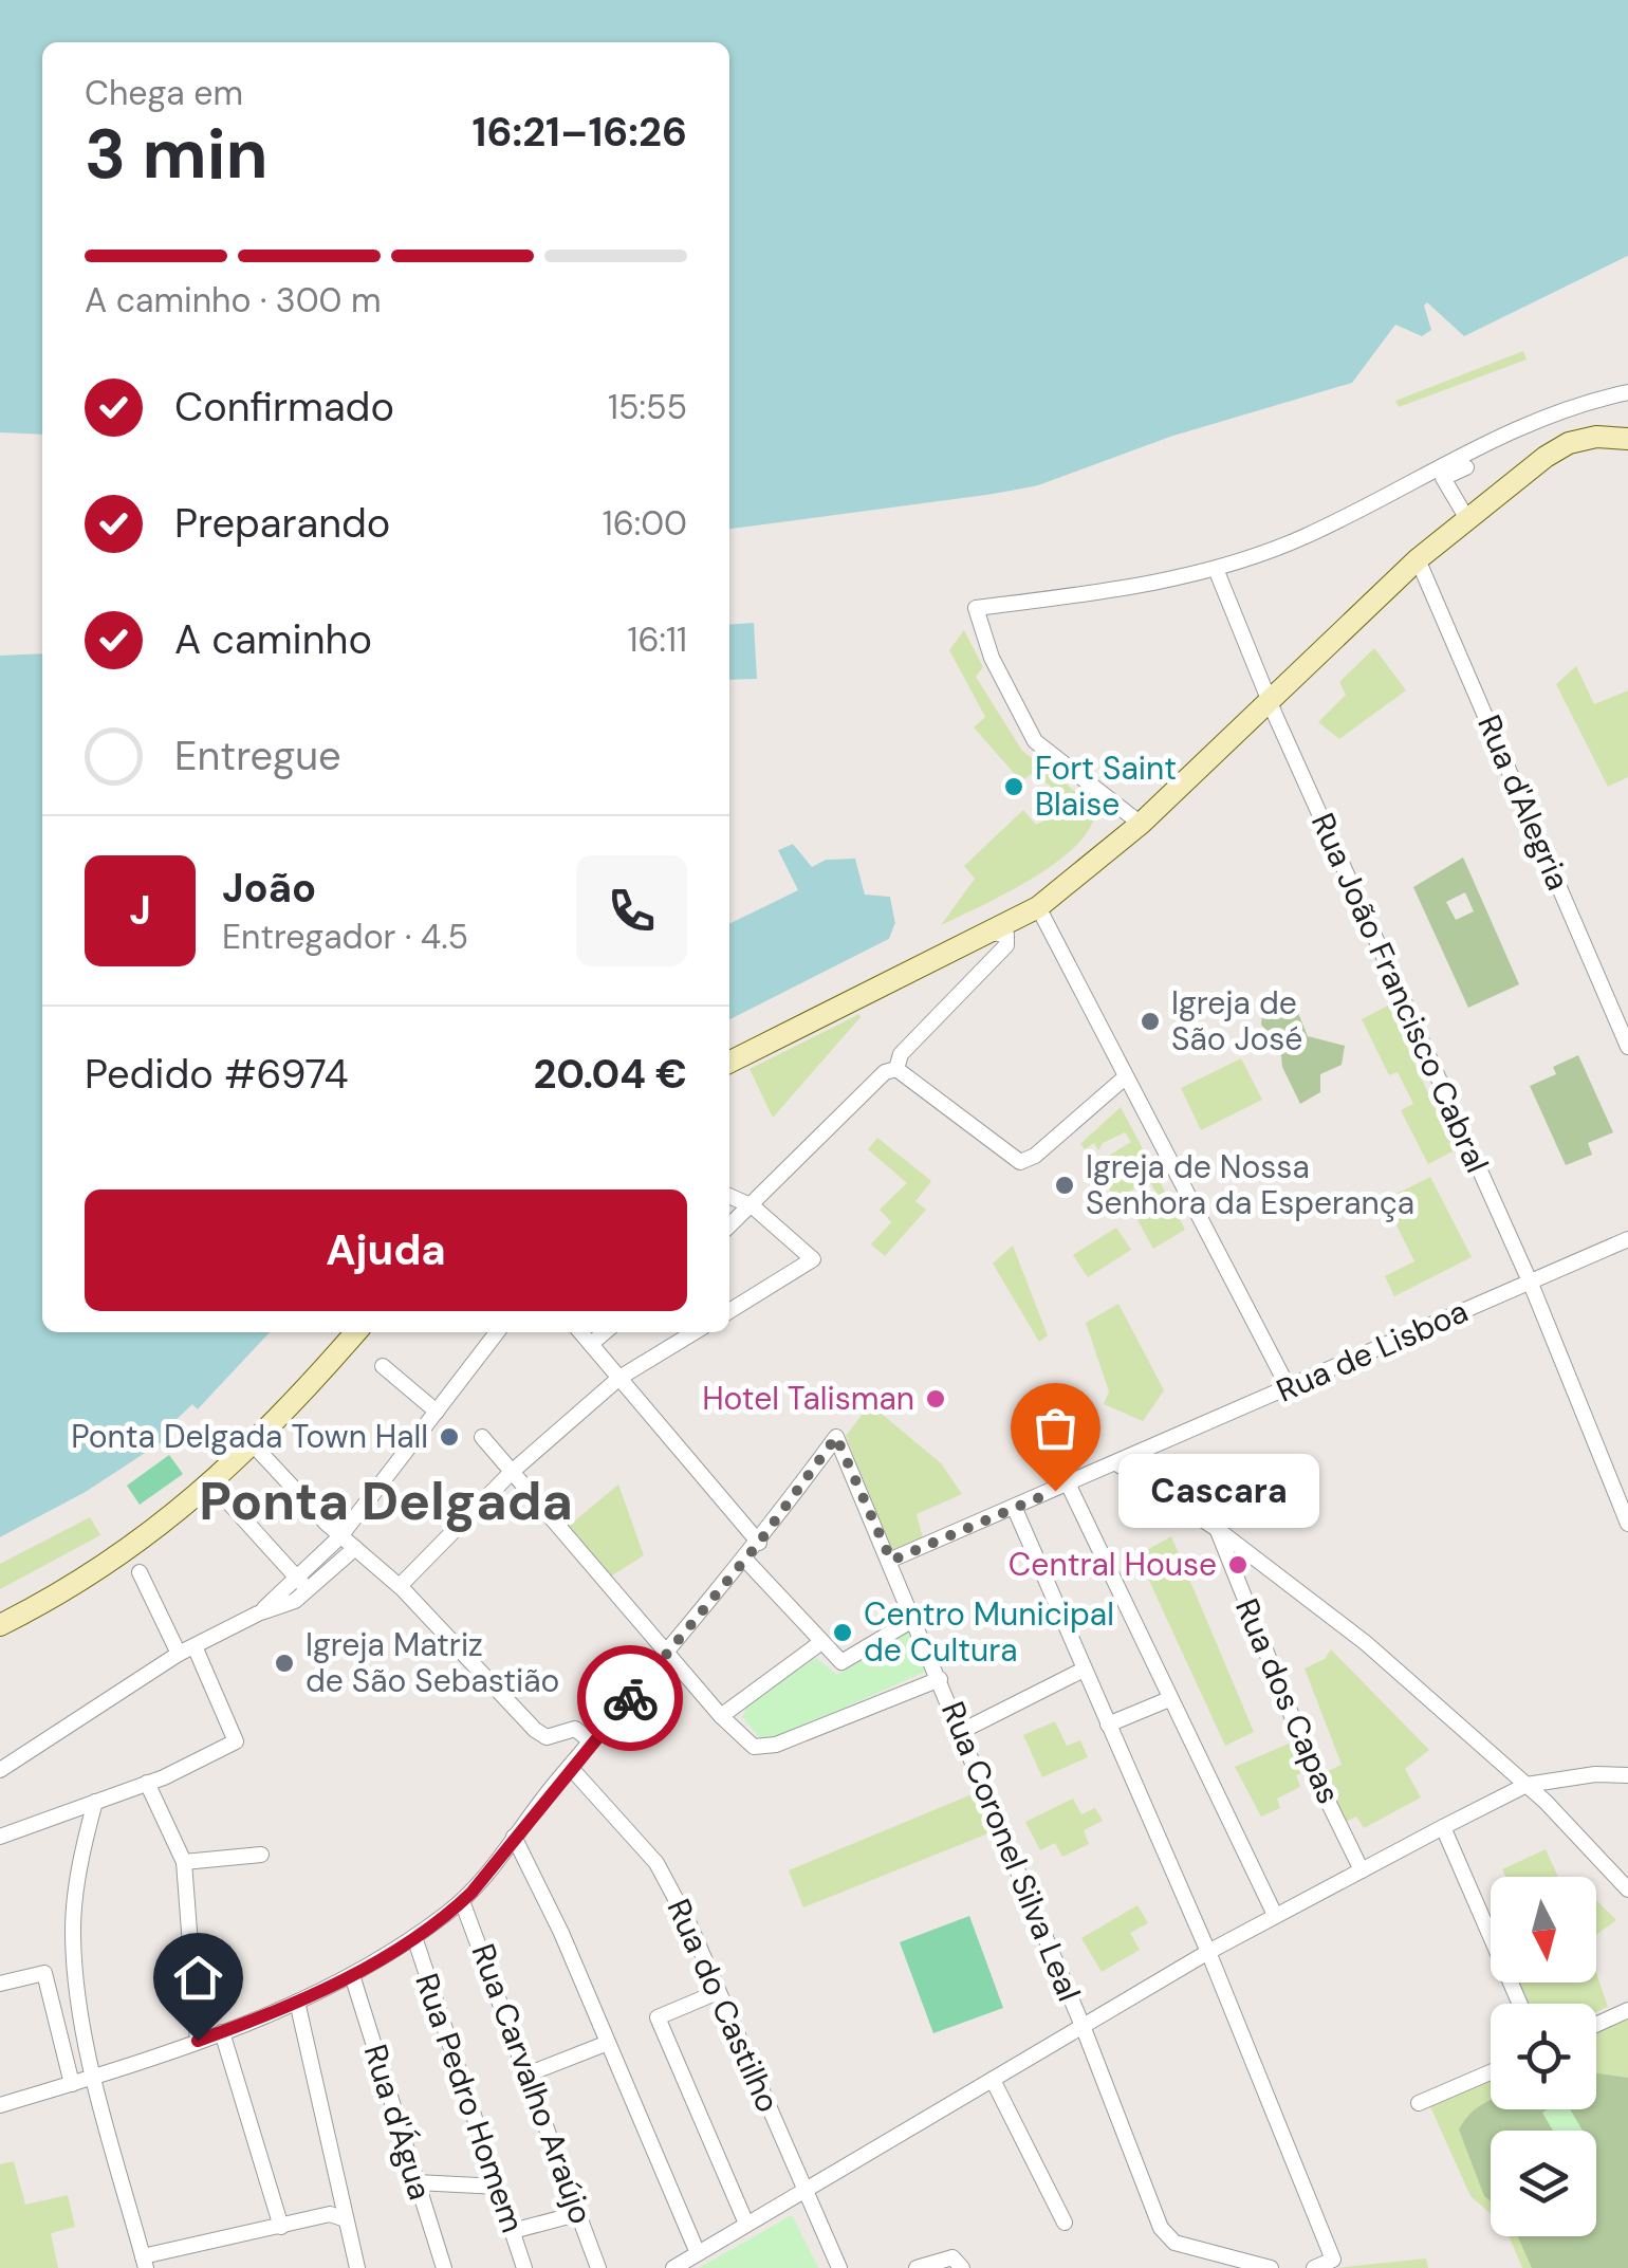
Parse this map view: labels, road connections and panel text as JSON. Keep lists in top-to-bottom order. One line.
{"streets":{"street":["Rua d'Alegria","Rua João Francisco Cabral","Rua de Lisboa","Rua dos Capas","Rua Coronel Silva Leal","Rua do Castilho","Rua Carvalho Araújo","Rua Pedro Homem","Rua d'Água"]},"crossings":[["Rua João Francisco Cabral","Rua de Lisboa"],["Rua de Lisboa","Rua Coronel Silva Leal"]],"districts":["Ponta Delgada"],"places":["Fort Saint Blaise","Igreja de São José","Igreja de Nossa Senhora da Esperança","Hotel Talisman","Ponta Delgada Town Hall","Cascara","Central House","Centro Municipal de Cultura","Igreja Matriz de São Sebastião"],"north":"bottom","page":{"heading":["3 min","Chega em","16:21–16:26"],"panel":["João","Entregador · 4.5","Pedido #6974","20.04 €"],"bar":"A caminho · 300 m","list":[["Confirmado","15:55"],["Preparando","16:00"],["A caminho","16:11"],"Entregue"],"round":"J","buttons":"Ajuda","bubble":"Cascara"}}
